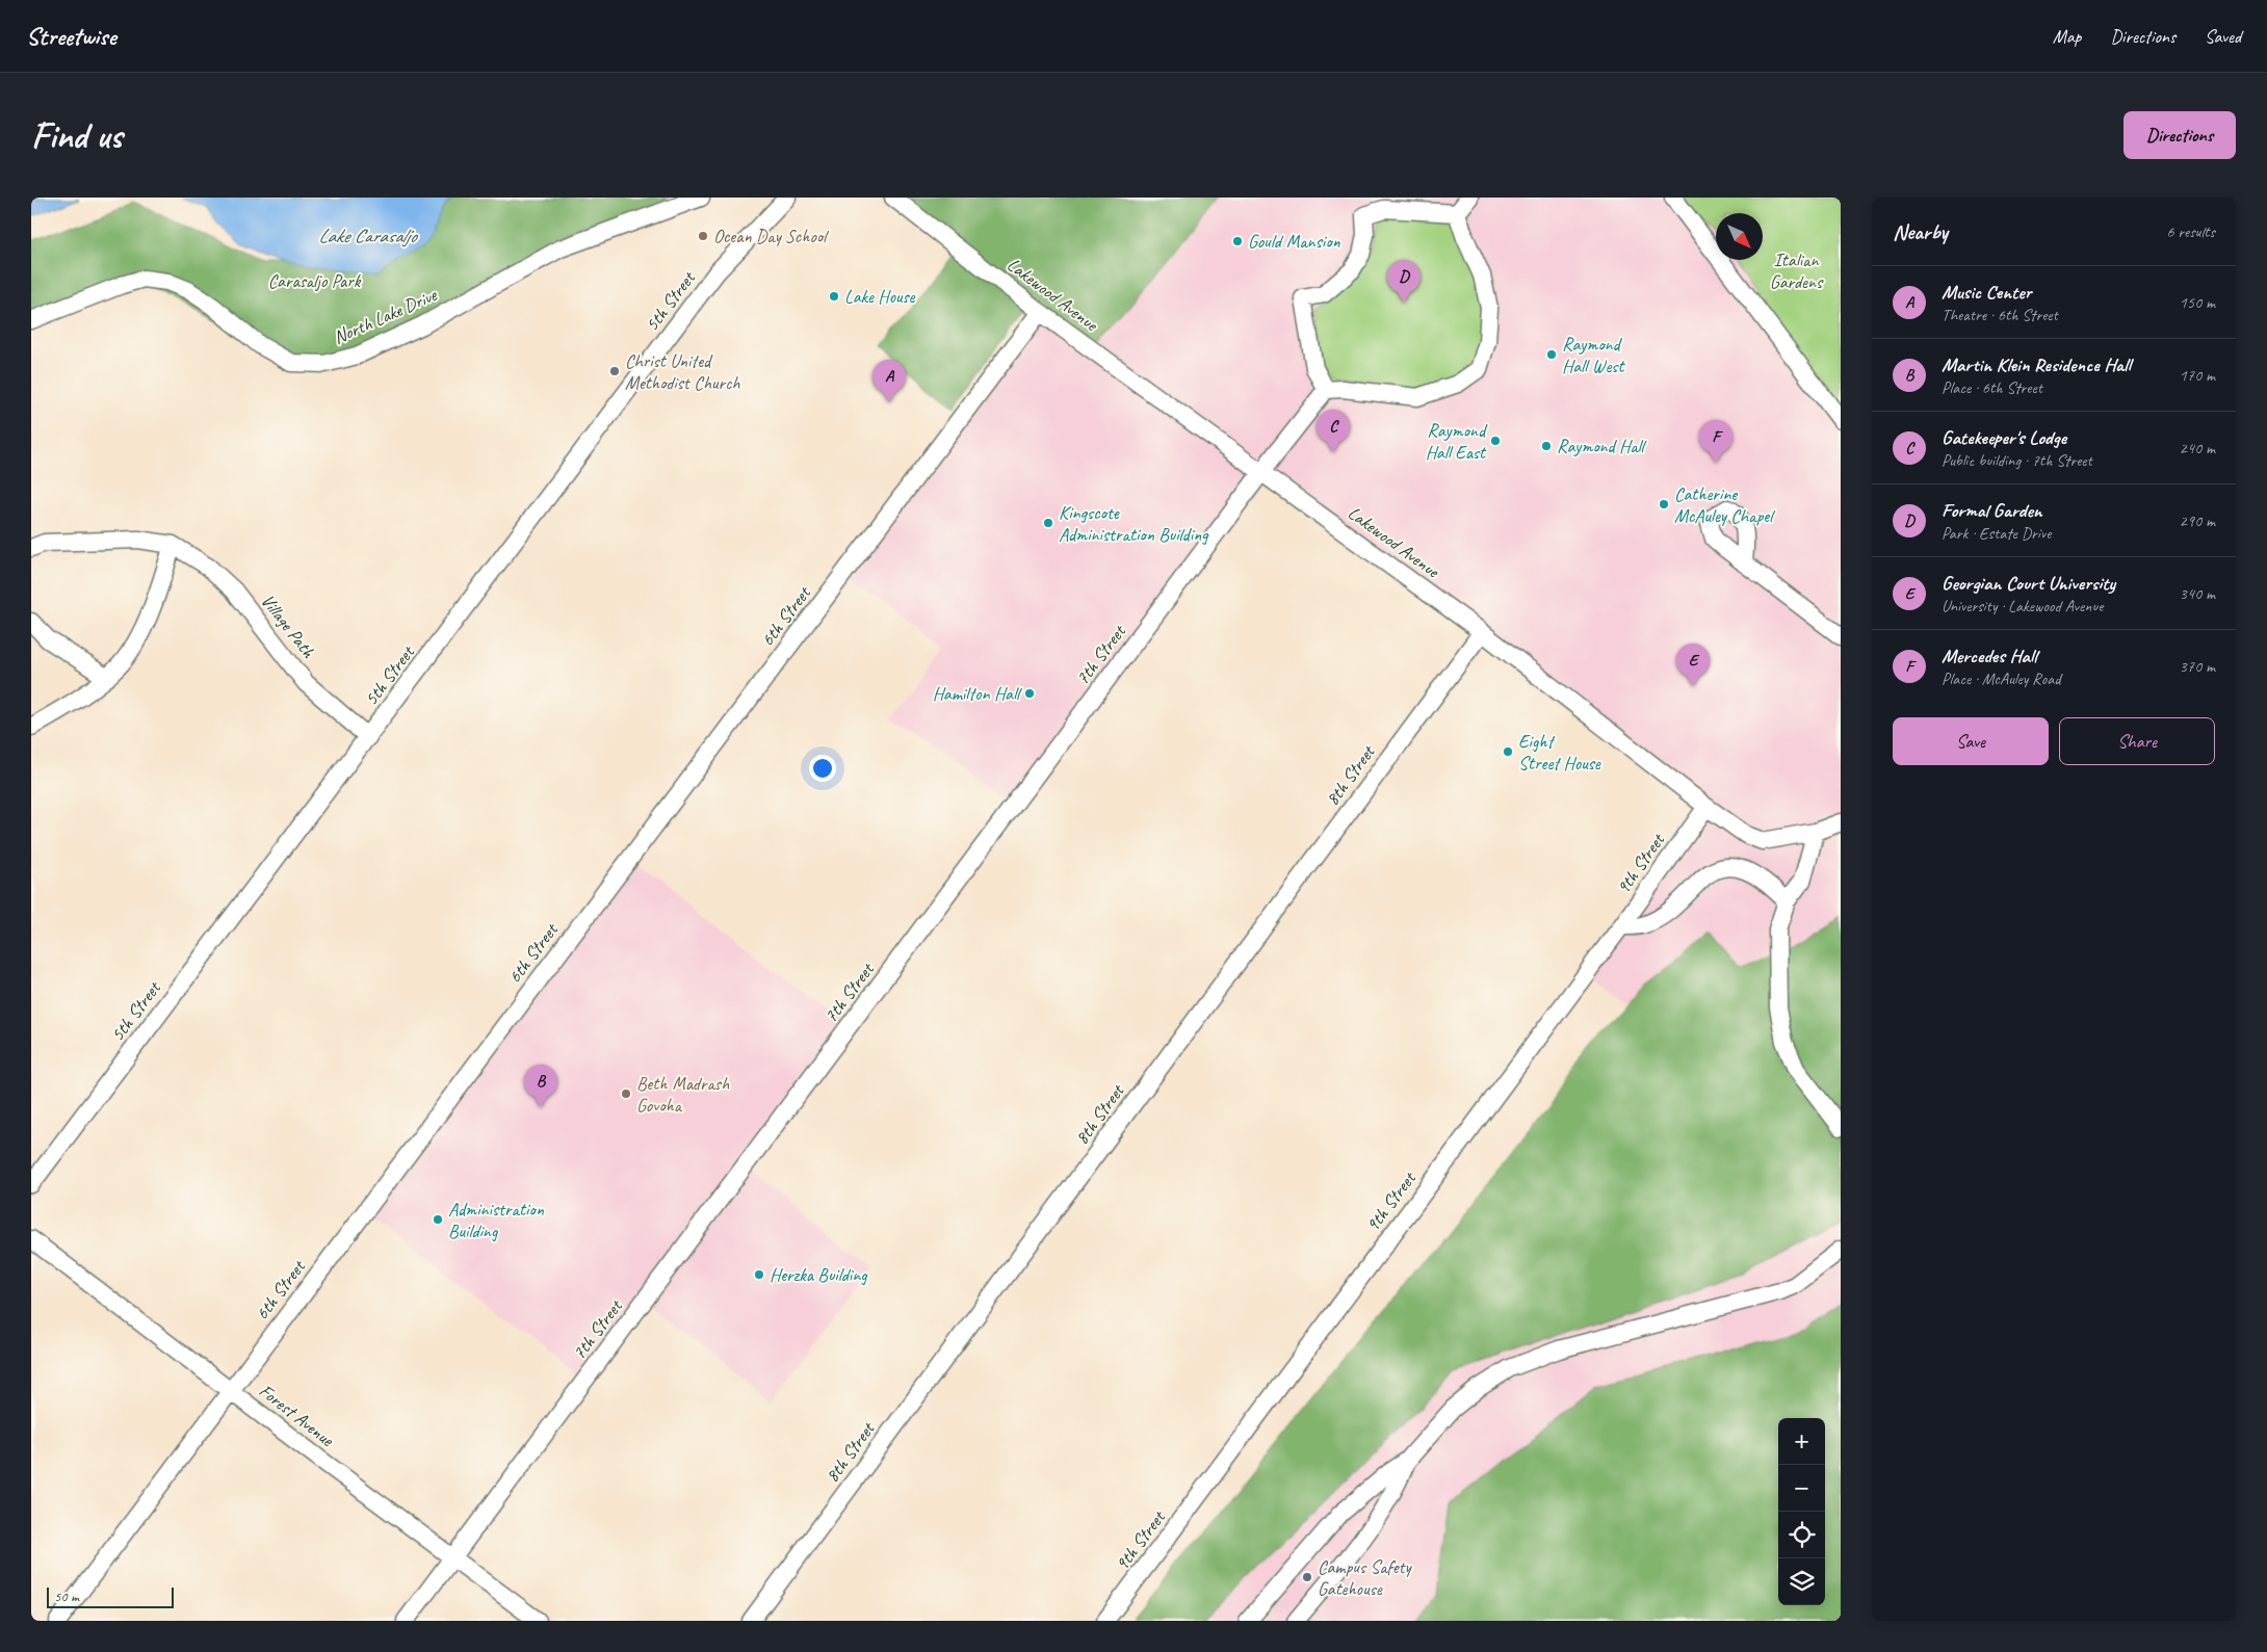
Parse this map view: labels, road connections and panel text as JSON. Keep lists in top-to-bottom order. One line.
{"streets":{"street":["Lakewood Avenue","5th Street","North Lake Drive","6th Street","Village Path","7th Street","8th Street","9th Street","Forest Avenue"]},"crossings":[["Lakewood Avenue","6th Street"],["Lakewood Avenue","7th Street"],["Lakewood Avenue","8th Street"],["Lakewood Avenue","9th Street"],["5th Street","Village Path"],["6th Street","Forest Avenue"],["7th Street","Forest Avenue"]],"water":["Lake Carasaljo"],"parks":["Italian Gardens","Carasaljo Park"],"places":["Ocean Day School","Gould Mansion","Lake House","Raymond Hall West","Christ United Methodist Church","Raymond Hall East","Raymond Hall","Catherine McAuley Chapel","Kingscote Administration Building","Hamilton Hall","Eight Street House","Beth Madrash Govoha","Administration Building","Herzka Building","Campus Safety Gatehouse"],"scale_bar":"50 m","north":"bottom right","page":{"header":"Streetwise","nav":["Map","Directions","Saved"],"buttons":["Directions",["Save","Share"]],"title":"Find us","heading":["Nearby","6 results"],"pins":["D","A","C","F","E","B"],"list":[{"mark":"A","name":"Music Center","note":"Theatre · 6th Street","value":"150 m"},{"mark":"B","name":"Martin Klein Residence Hall","note":"Place · 6th Street","value":"170 m"},{"mark":"C","name":"Gatekeeper's Lodge","note":"Public building · 7th Street","value":"240 m"},{"mark":"D","name":"Formal Garden","note":"Park · Estate Drive","value":"290 m"},{"mark":"E","name":"Georgian Court University","note":"University · Lakewood Avenue","value":"340 m"},{"mark":"F","name":"Mercedes Hall","note":"Place · McAuley Road","value":"370 m"}],"map_buttons":["+","−"],"scale":"50 m"}}
